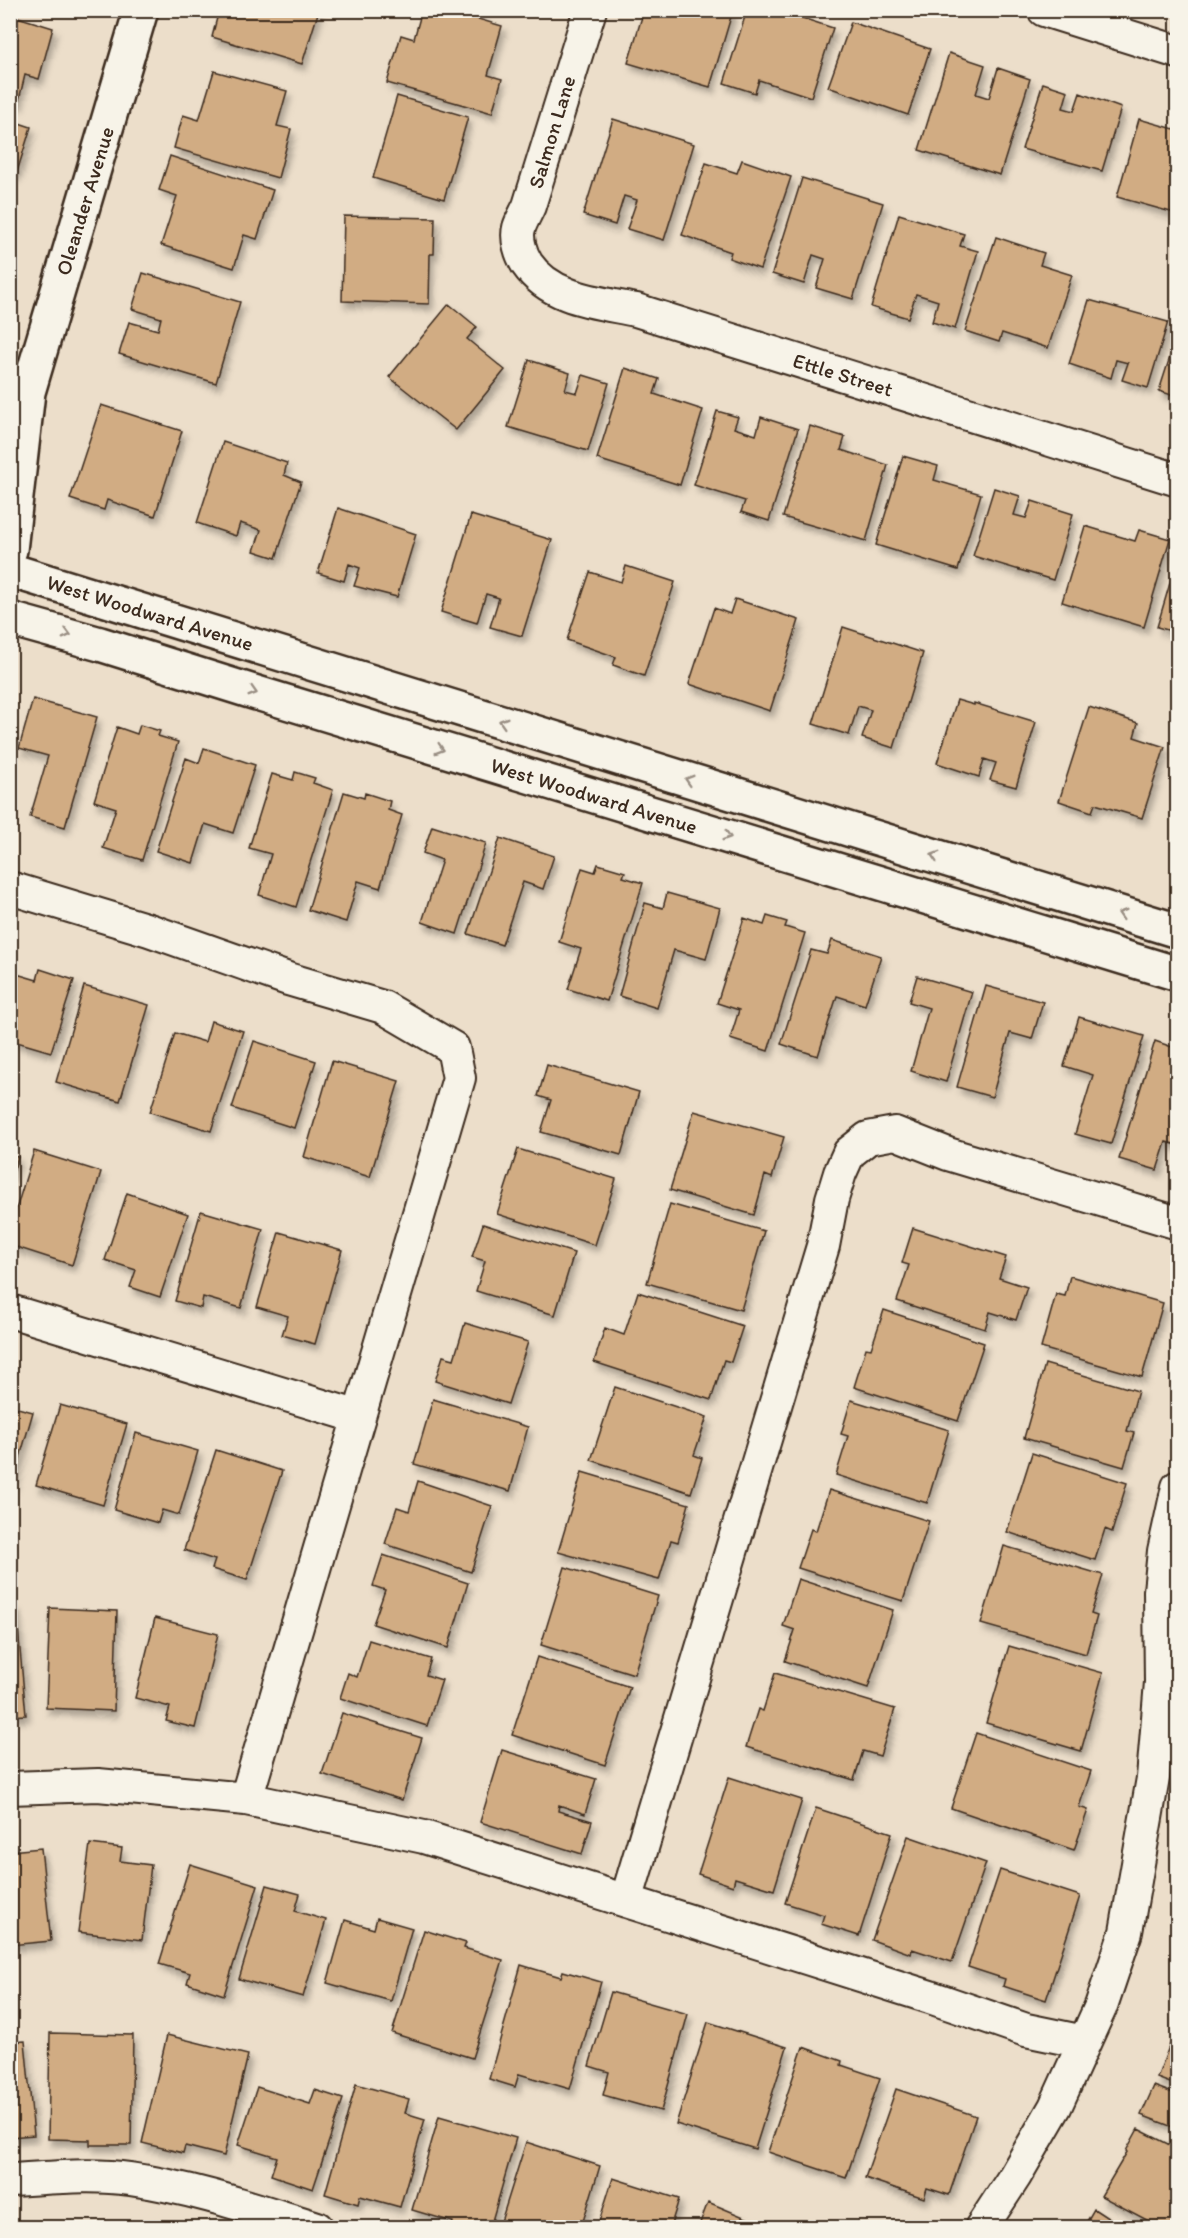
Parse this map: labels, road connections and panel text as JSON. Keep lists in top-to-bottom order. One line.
{"streets":{"street":["Salmon Lane","Oleander Avenue","Ettle Street","West Woodward Avenue"]},"crossings":[["Salmon Lane","Ettle Street"],["Oleander Avenue","West Woodward Avenue"]]}
